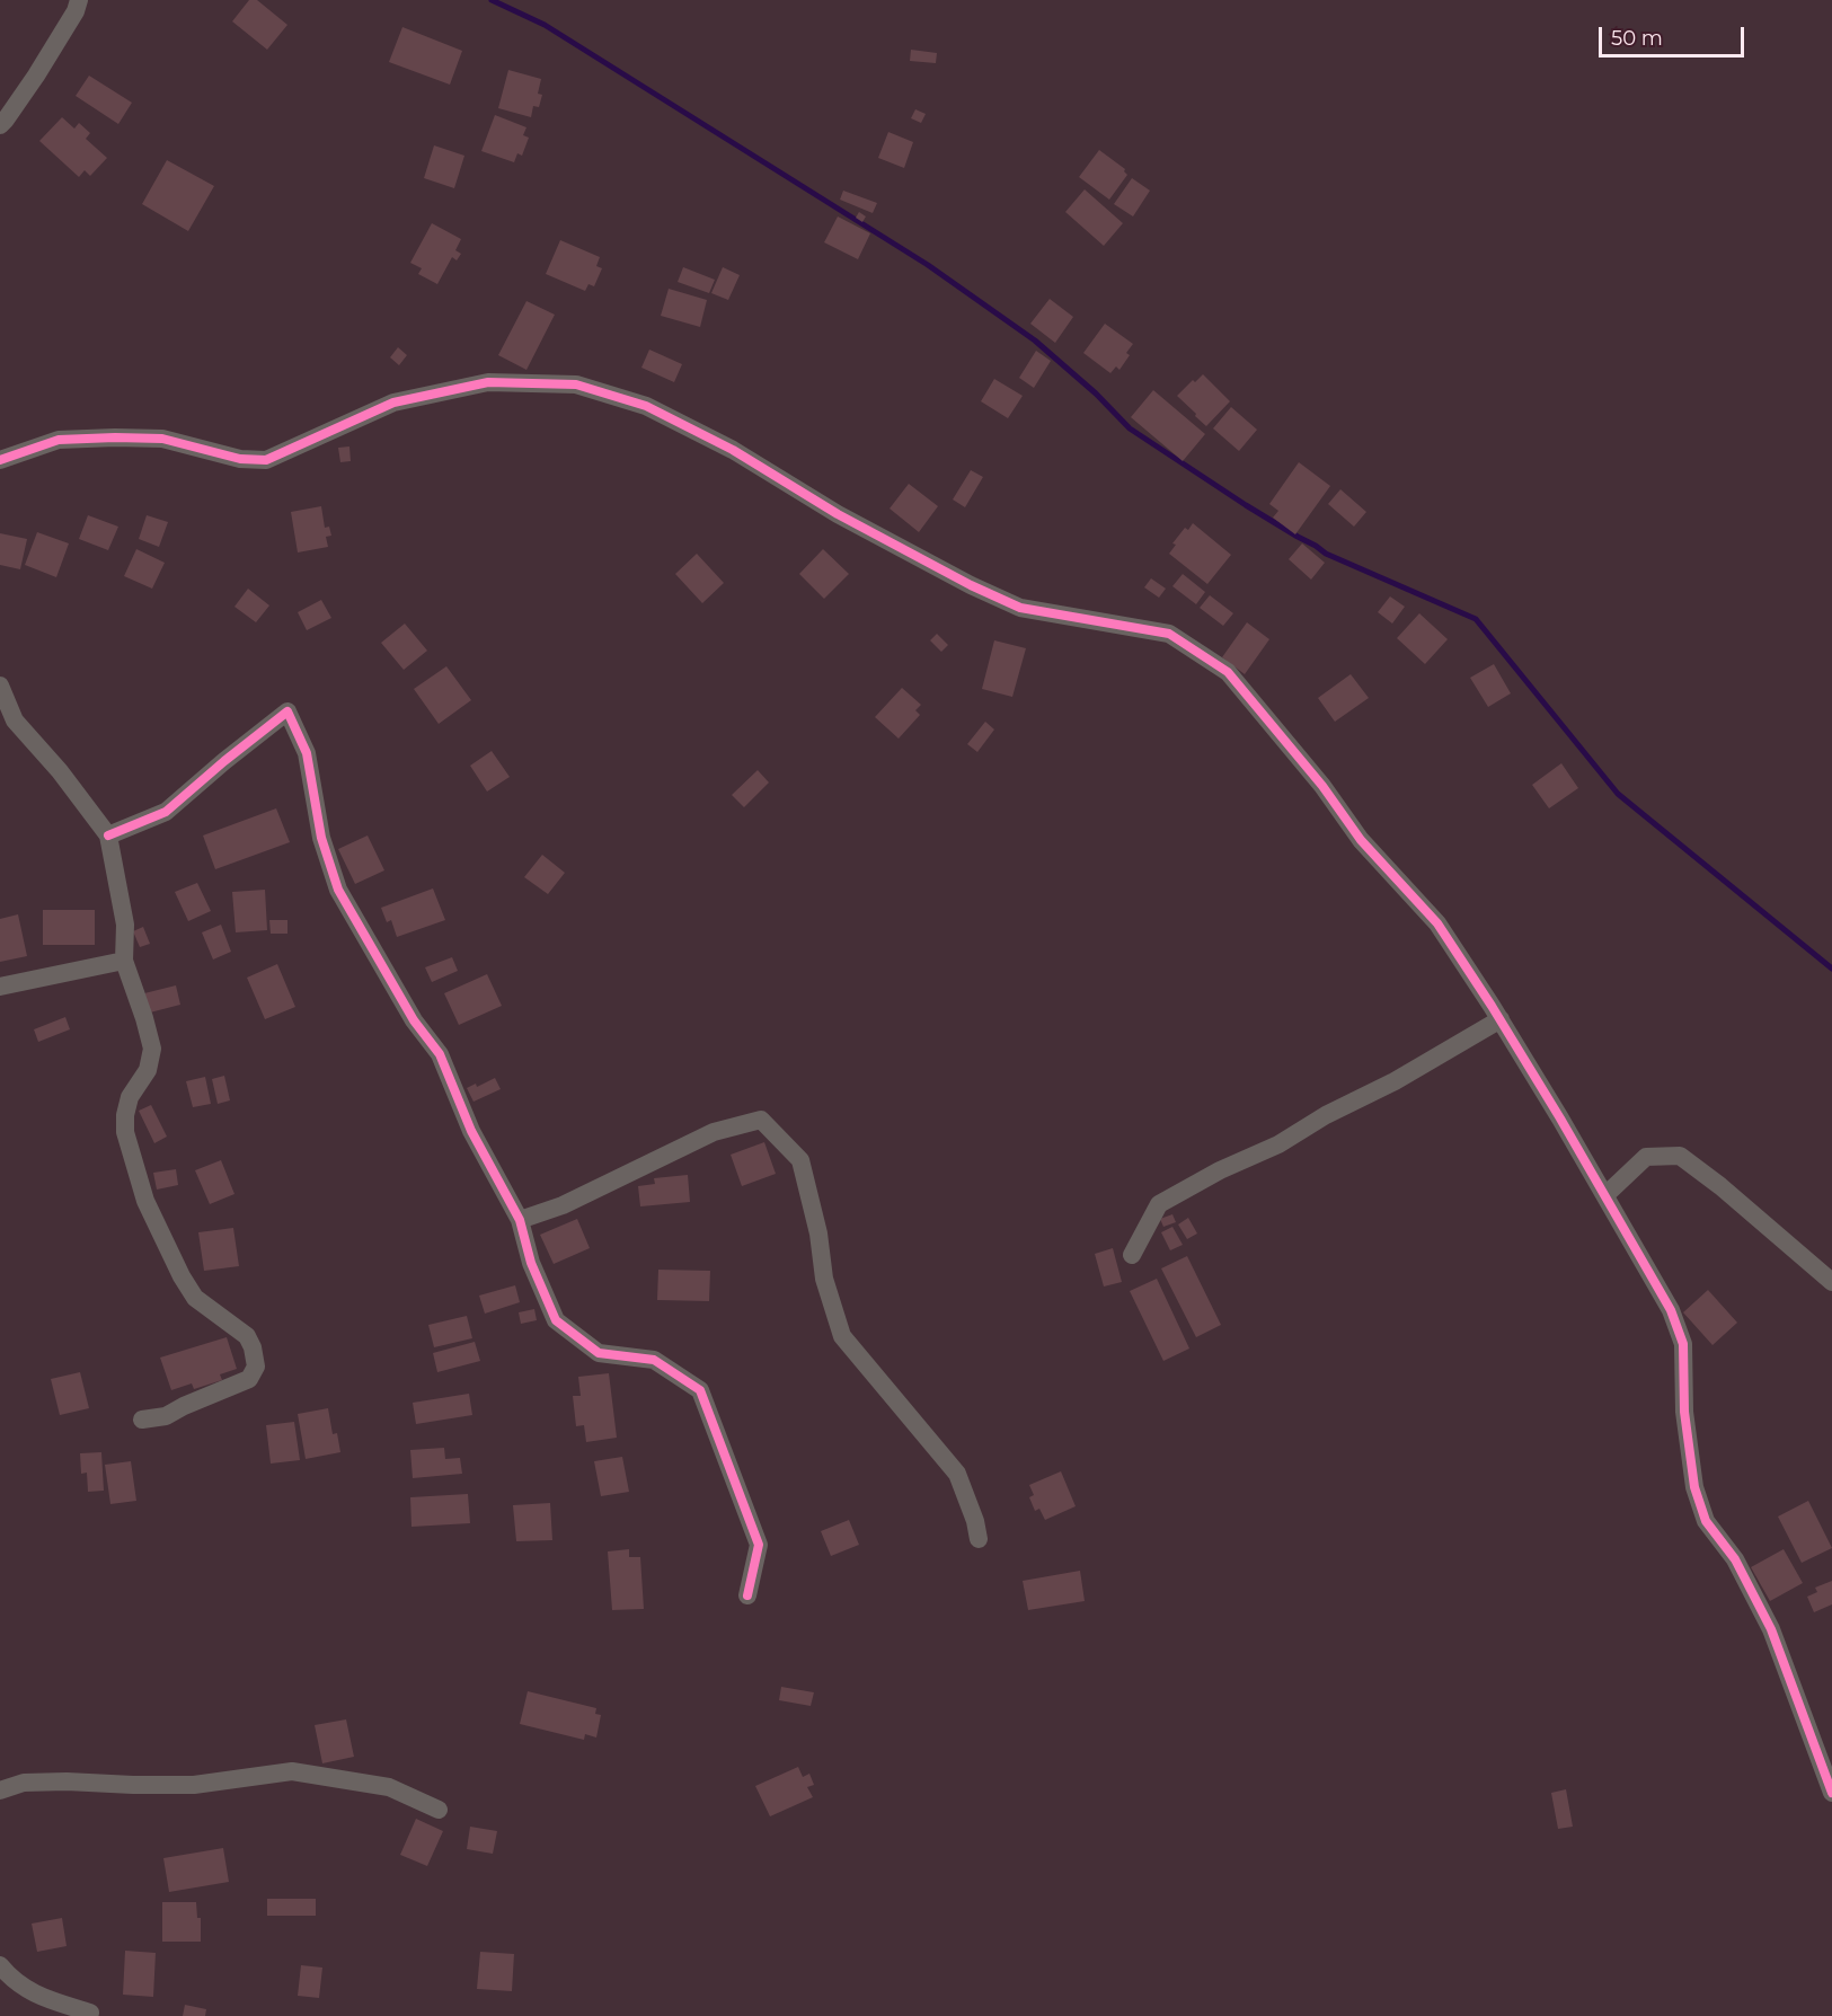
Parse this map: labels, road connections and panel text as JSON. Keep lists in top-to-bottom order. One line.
{"scale_bar":"50 m"}
